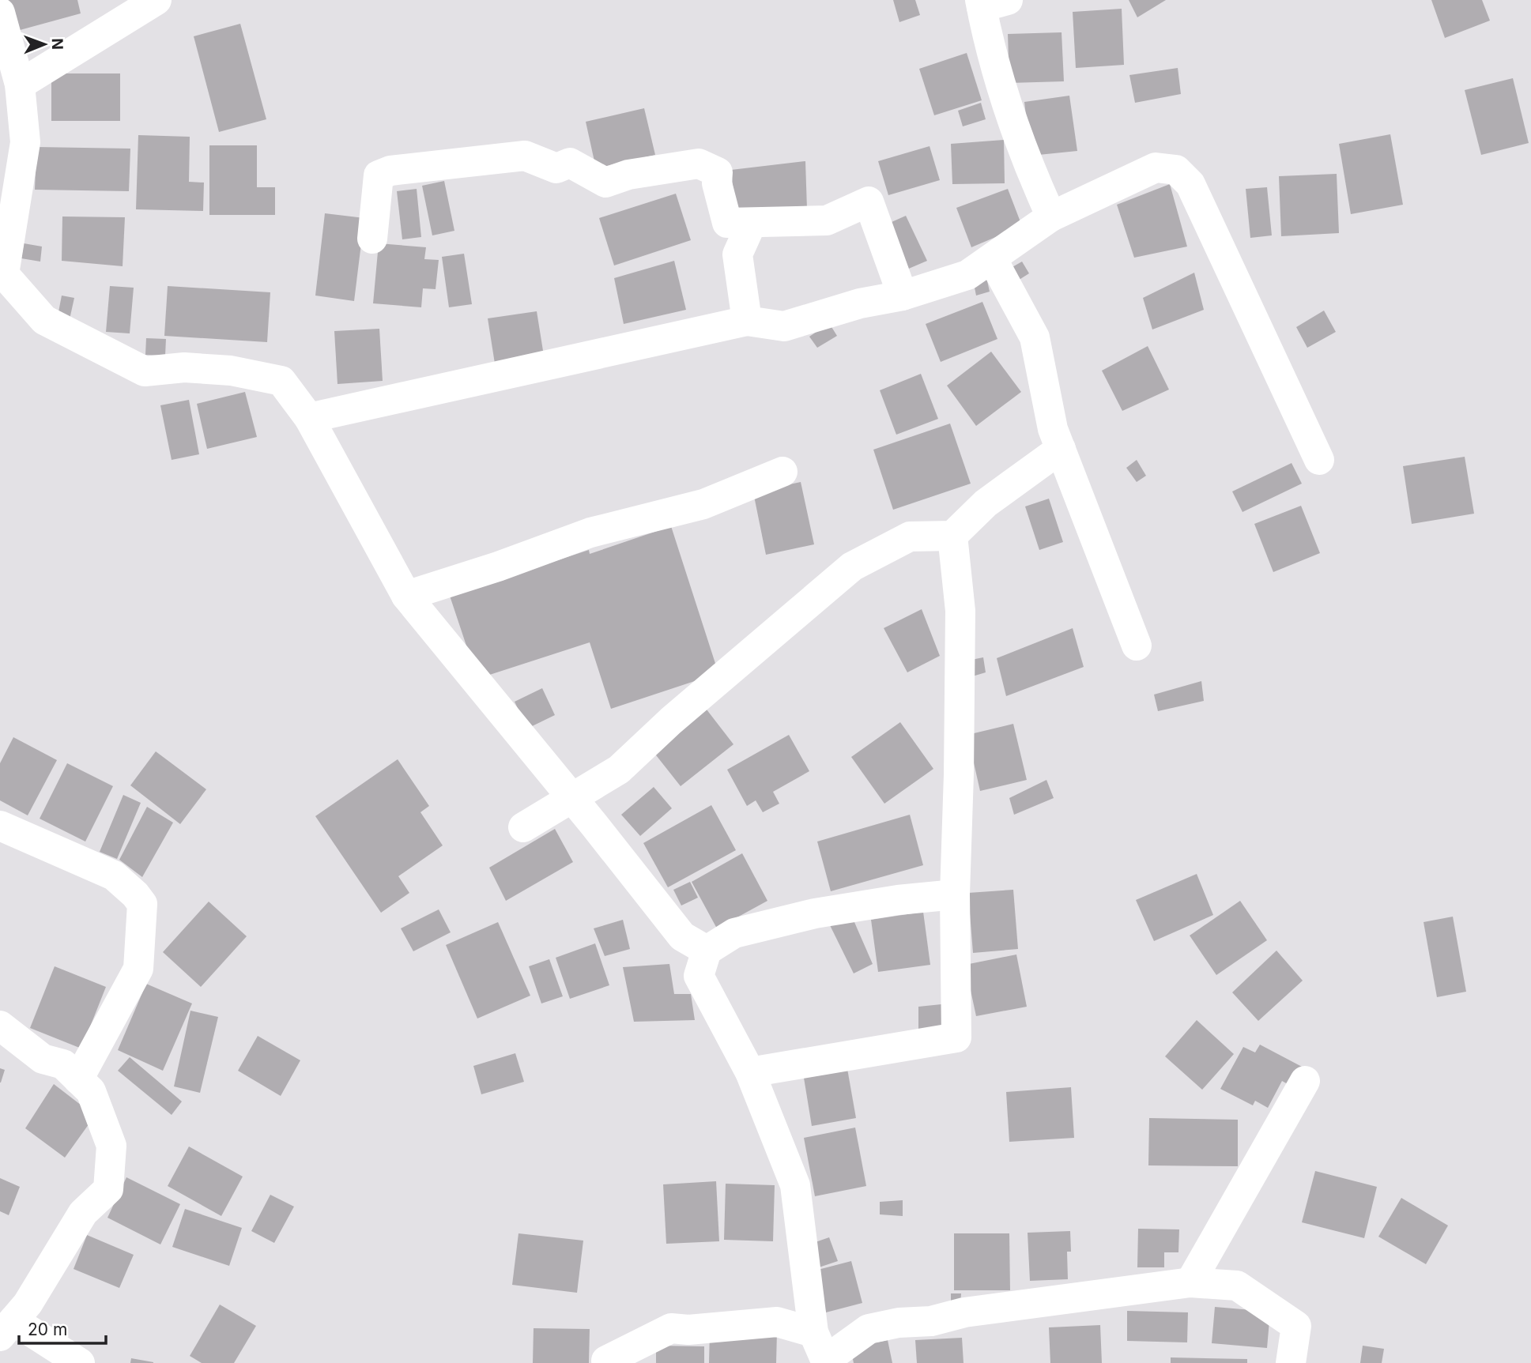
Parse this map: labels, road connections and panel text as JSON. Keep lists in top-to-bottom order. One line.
{"scale_bar":"20 m","north":"right"}
